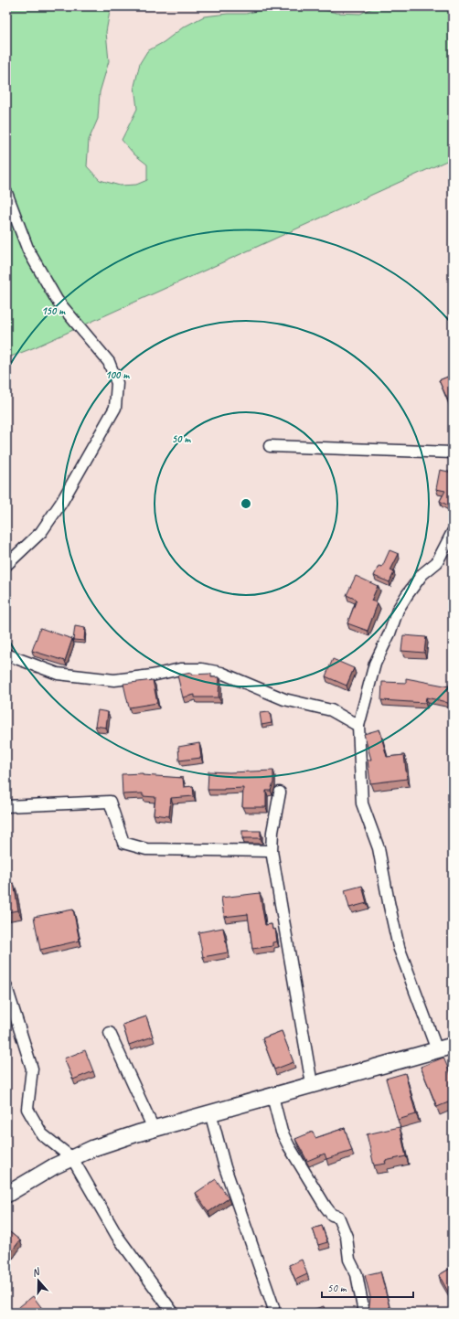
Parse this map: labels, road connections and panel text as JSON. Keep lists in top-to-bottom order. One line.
{"scale_bar":"50 m","north":"top","rings":["150 m","100 m","50 m"]}
